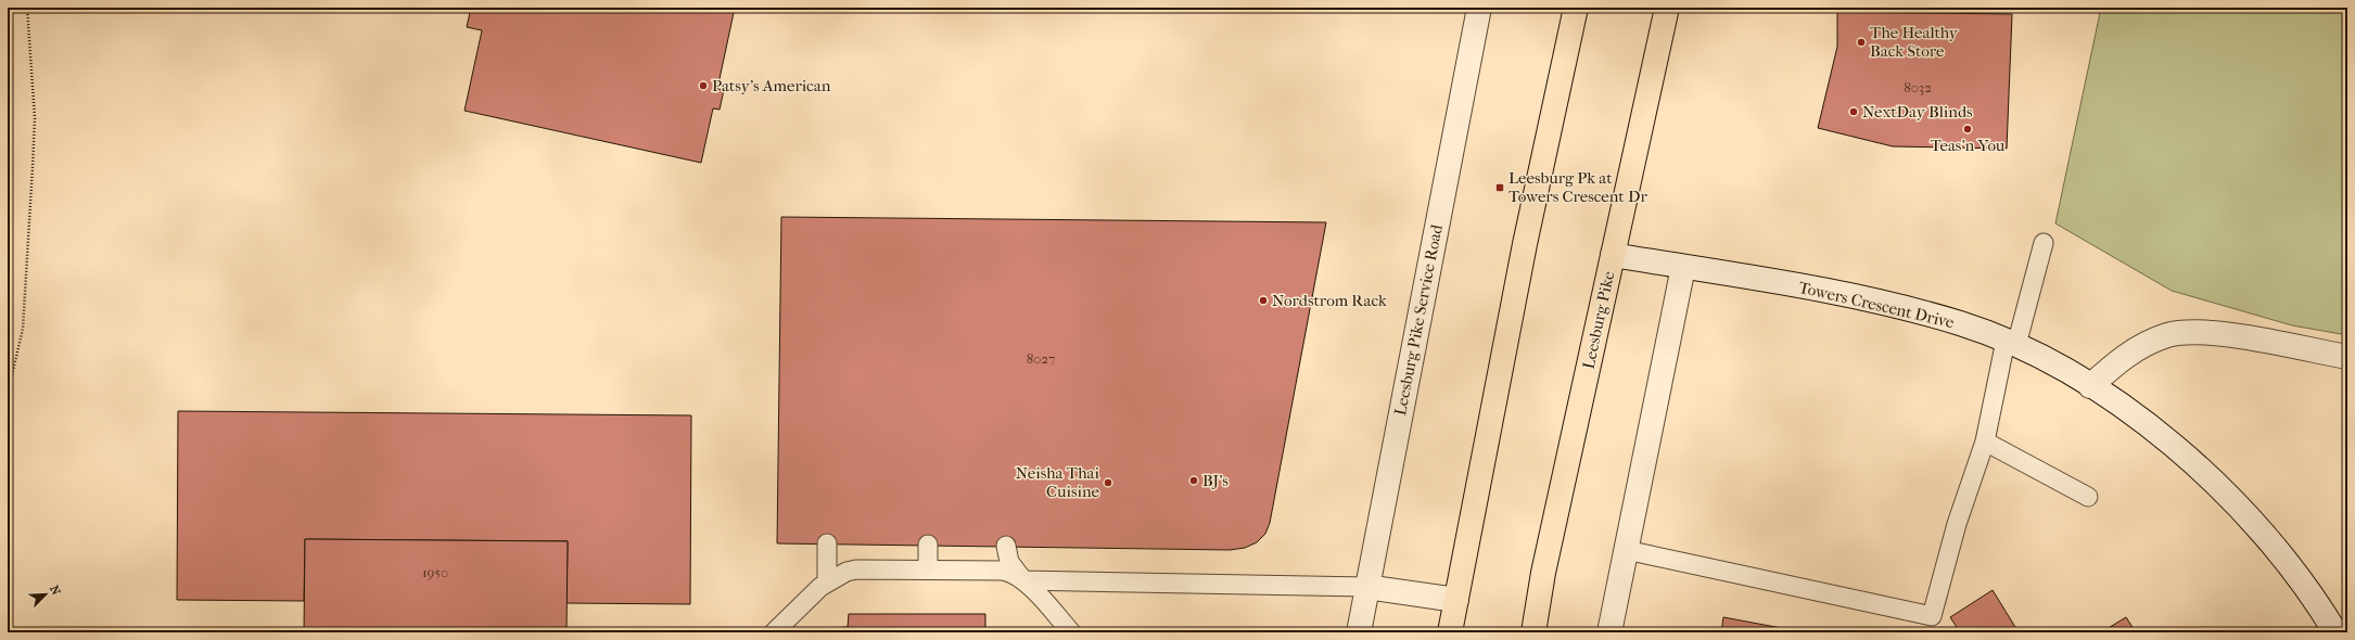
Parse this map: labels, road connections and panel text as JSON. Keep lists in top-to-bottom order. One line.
{"streets":{"highway":["Leesburg Pike"],"street":["Towers Crescent Drive","Leesburg Pike Service Road"]},"crossings":[["Towers Crescent Drive","Leesburg Pike"]],"places":{"other":["The Healthy Back Store","Patsy's American","NextDay Blinds","Teas'n You","Nordstrom Rack","BJ's","Neisha Thai Cuisine"],"transit":["Leesburg Pk at Towers Crescent Dr"]},"house_numbers":["8032","8027","1950"],"north":"top right"}
